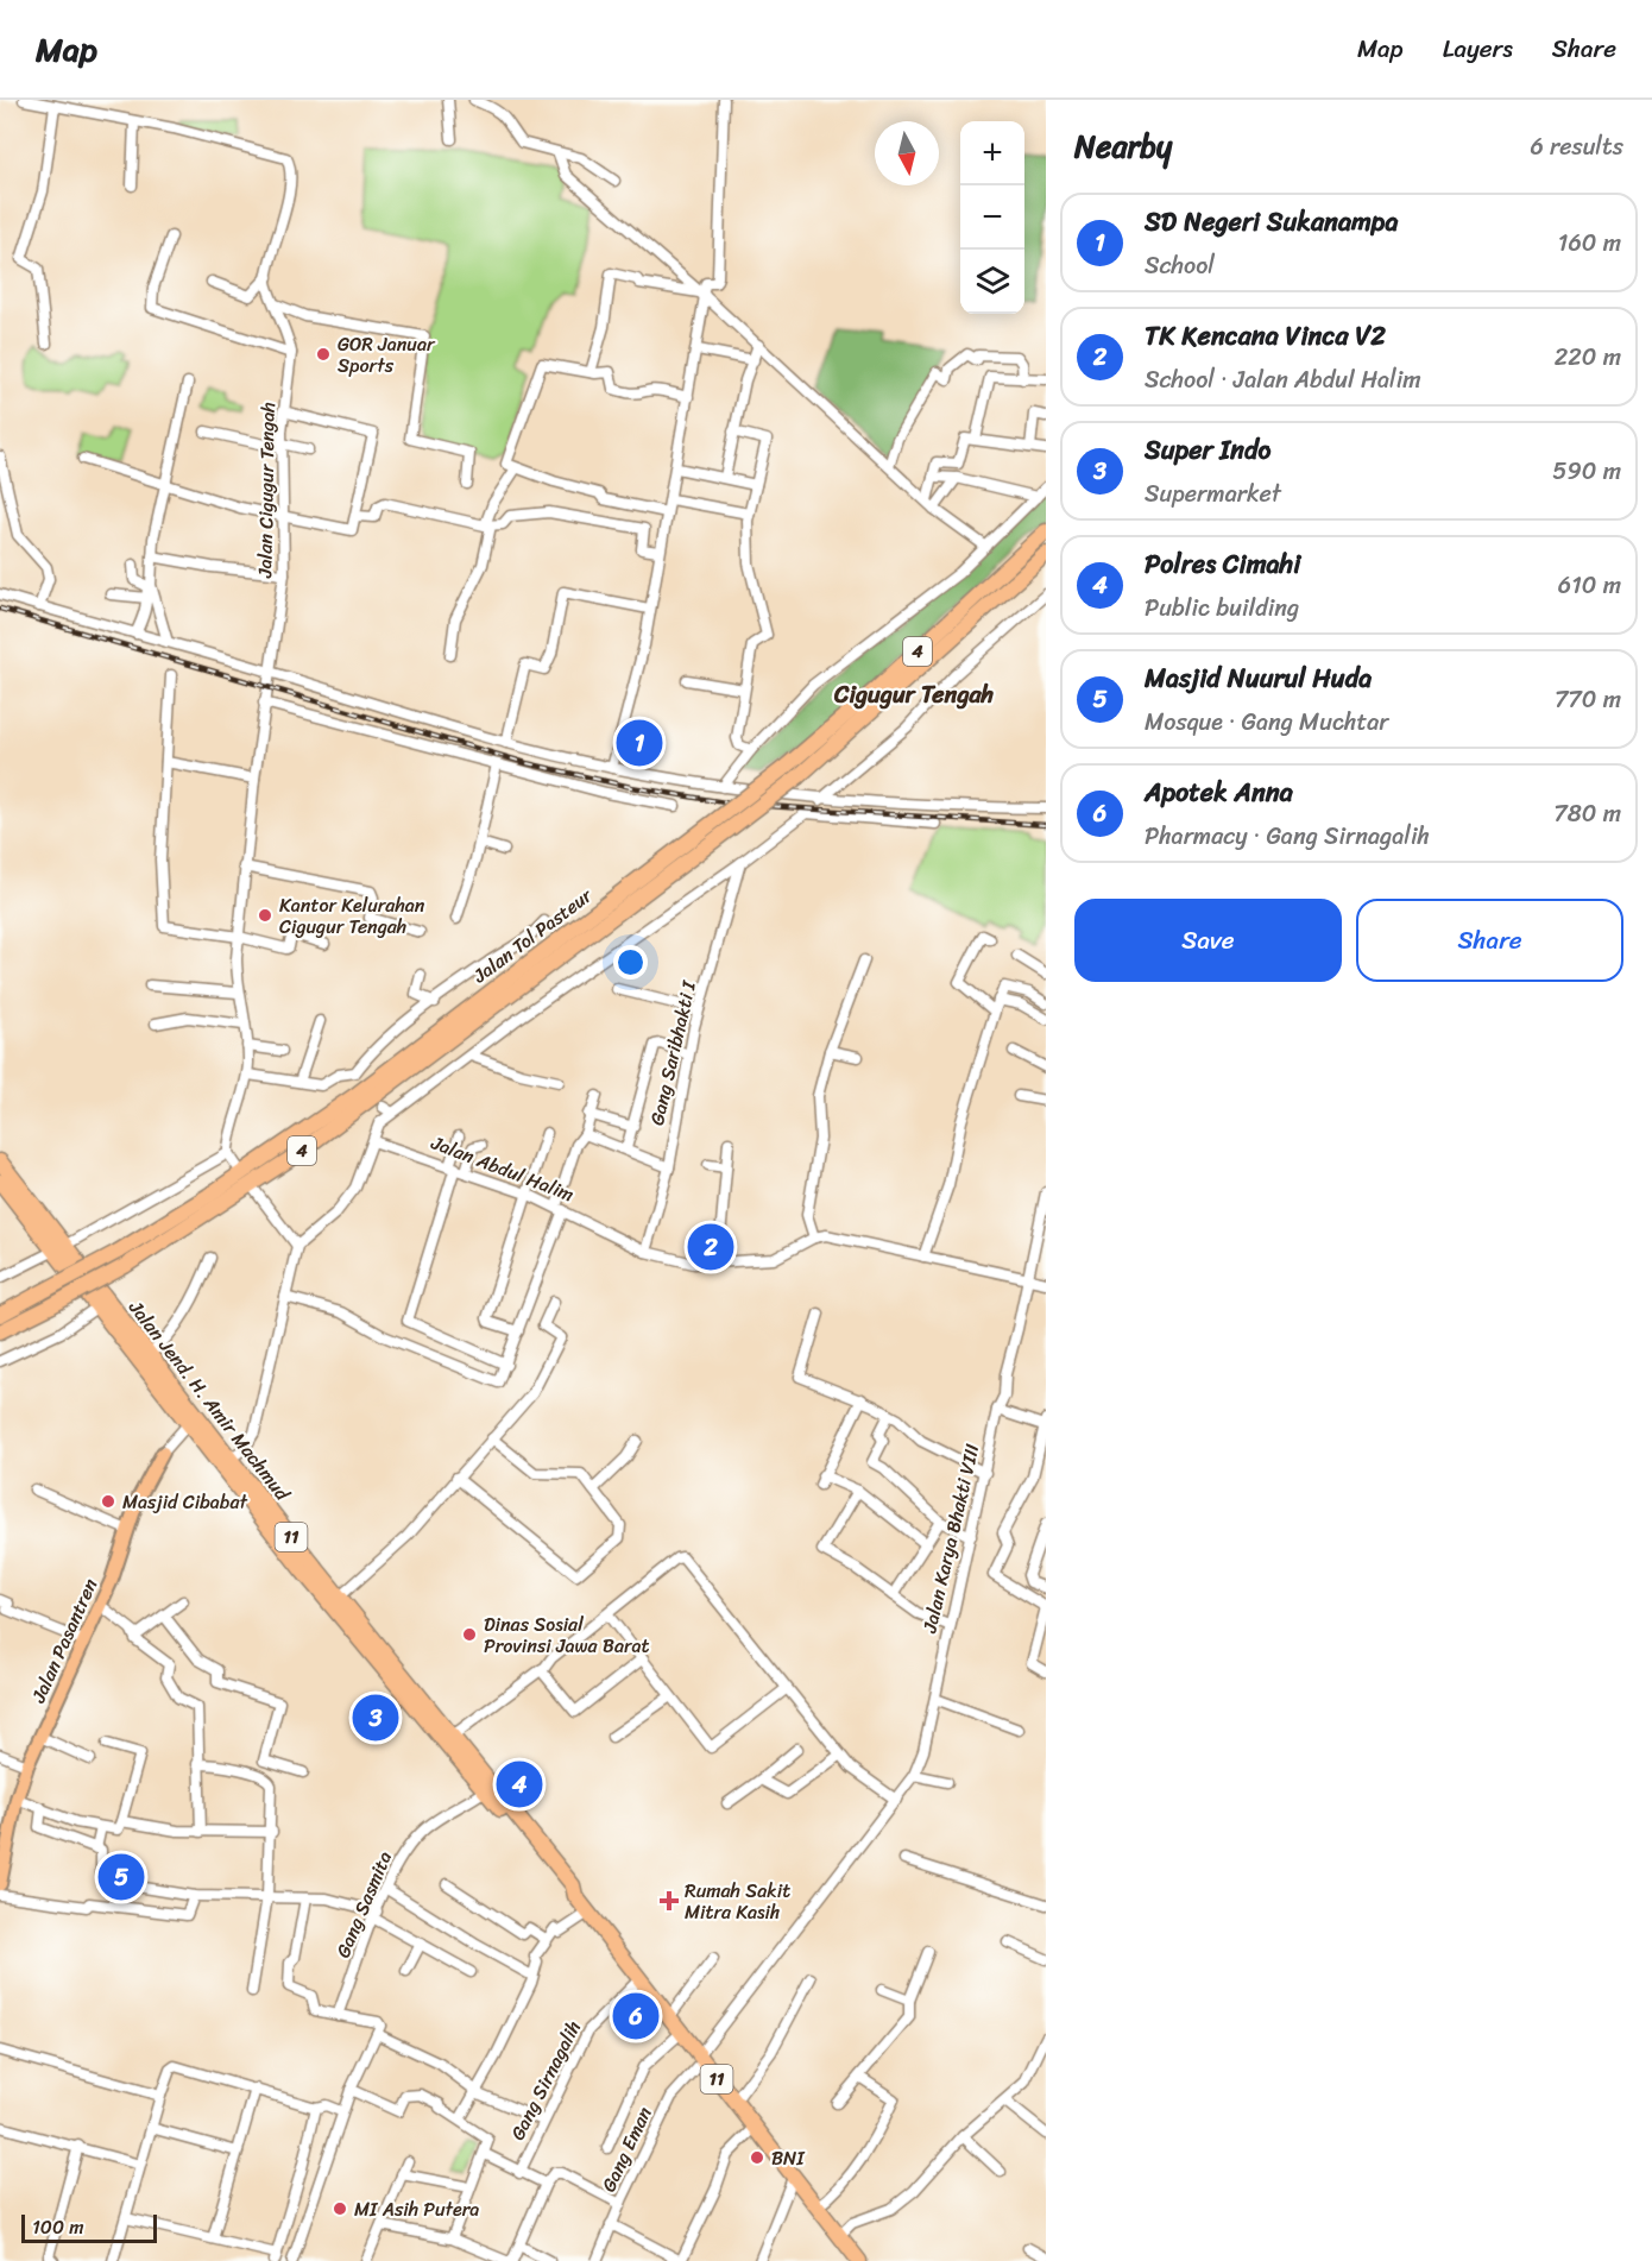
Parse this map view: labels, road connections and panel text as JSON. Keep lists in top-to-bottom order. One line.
{"streets":{"highway":["4","Jalan Tol Pasteur","Jalan Jend. H. Amir Machmud","11"],"main road":["Jalan Pasantren"],"street":["Jalan Cigugur Tengah","Gang Saribhakti I","Jalan Abdul Halim","Jalan Karya Bhakti VIII","Gang Sasmita","Gang Sirnagalih","Gang Eman"]},"crossings":[["Gang Saribhakti I","Jalan Abdul Halim"],["Jalan Jend. H. Amir Machmud","Jalan Pasantren"],["Jalan Jend. H. Amir Machmud","Gang Sasmita"],["Jalan Jend. H. Amir Machmud","Gang Sirnagalih"],["Jalan Jend. H. Amir Machmud","Gang Eman"],["Jalan Karya Bhakti VIII","Gang Eman"]],"districts":["Cigugur Tengah"],"places":{"other":["GOR Januar Sports","Kantor Kelurahan Cigugur Tengah","Masjid Cibabat","Dinas Sosial Provinsi Jawa Barat","BNI","MI Asih Putera"],"health":["Rumah Sakit Mitra Kasih"]},"scale_bar":"100 m","north":"bottom","page":{"header":"Map","nav":["Map","Layers","Share"],"heading":["Nearby","6 results"],"map_buttons":["+","−"],"list":[{"mark":"1","name":"SD Negeri Sukanampa","note":"School","value":"160 m"},{"mark":"2","name":"TK Kencana Vinca V2","note":"School · Jalan Abdul Halim","value":"220 m"},{"mark":"3","name":"Super Indo","note":"Supermarket","value":"590 m"},{"mark":"4","name":"Polres Cimahi","note":"Public building","value":"610 m"},{"mark":"5","name":"Masjid Nuurul Huda","note":"Mosque · Gang Muchtar","value":"770 m"},{"mark":"6","name":"Apotek Anna","note":"Pharmacy · Gang Sirnagalih","value":"780 m"}],"pins":["1","2","3","4","5","6"],"buttons":["Save","Share"],"scale":"100 m"}}
